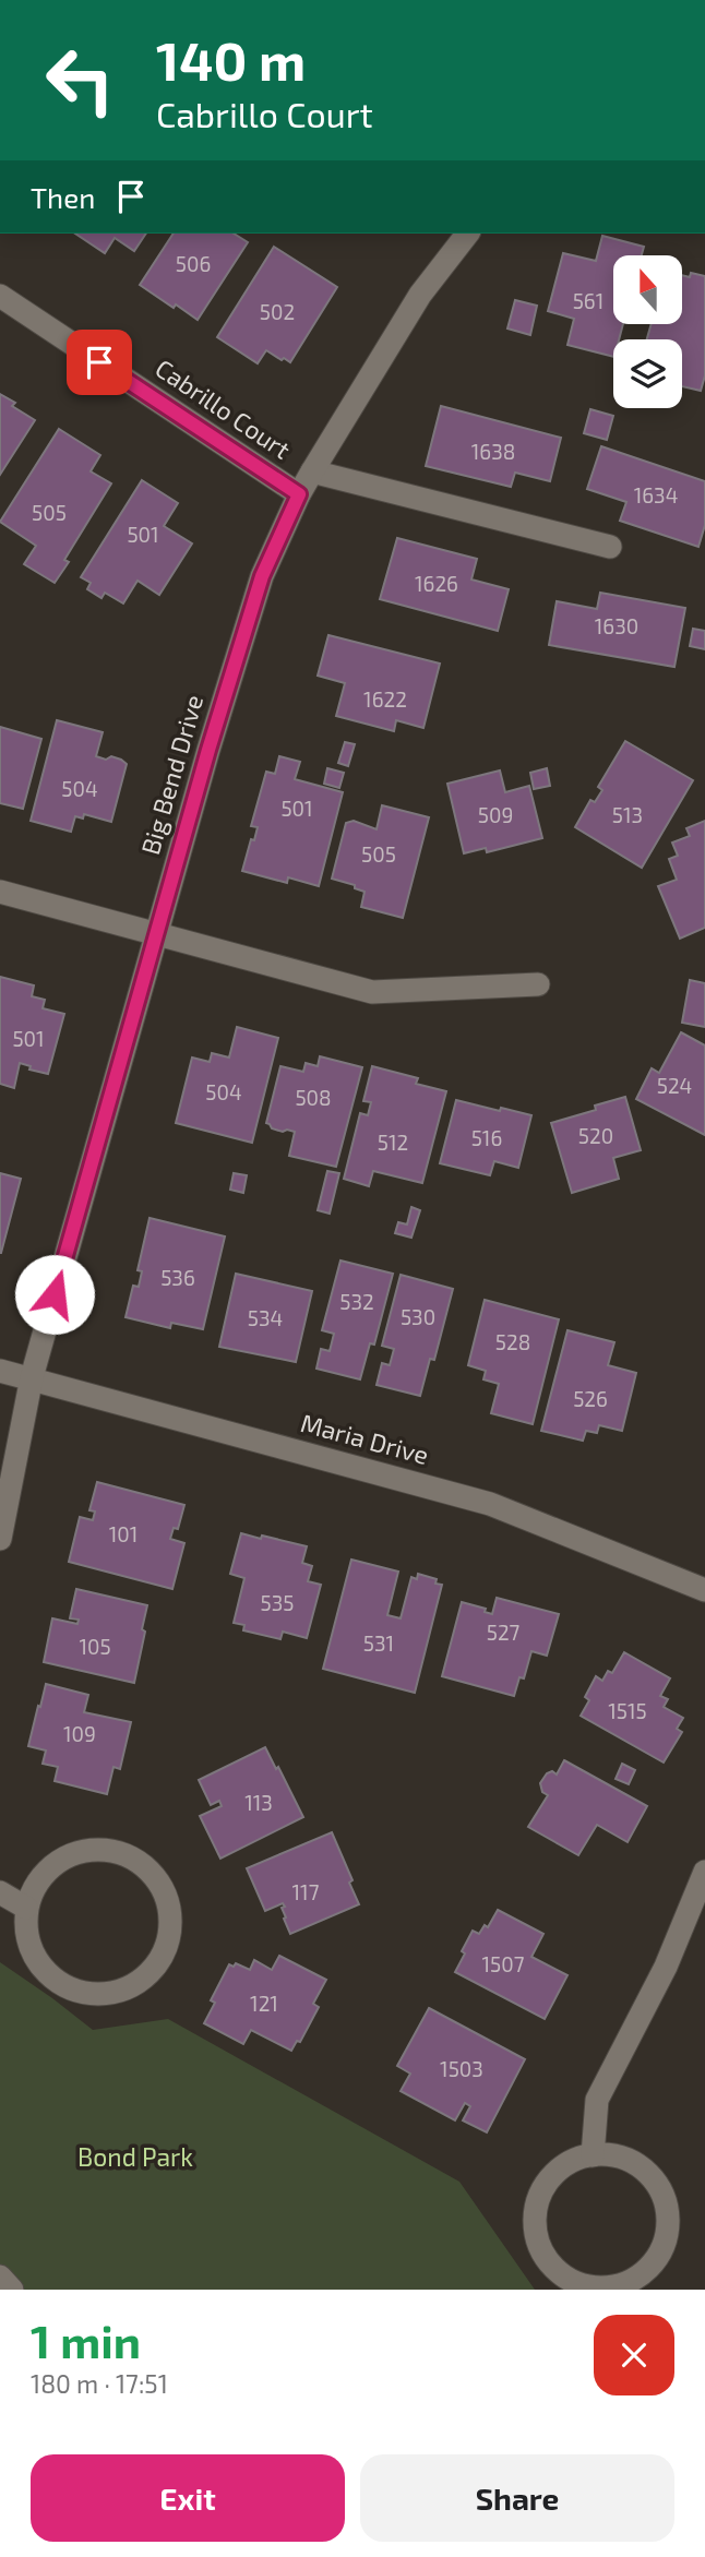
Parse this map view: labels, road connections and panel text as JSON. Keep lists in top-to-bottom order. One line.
{"streets":{"street":["Cabrillo Court","Big Bend Drive","Maria Drive"]},"crossings":[["Cabrillo Court","Big Bend Drive"],["Big Bend Drive","Maria Drive"]],"parks":["Bond Park"],"house_numbers":["506","561","502","1638","1634","505","501","1626","1630","1622","504","501","509","513","505","501","524","504","508","520","516","512","536","532","530","534","528","526","101","535","527","531","105","1515","109","113","117","1507","121","1503"],"north":"top","page":{"turn":["140 m","Cabrillo Court"],"then":"Then","heading":["1 min","180 m · 17:51"],"buttons":["Exit","Share"]}}
